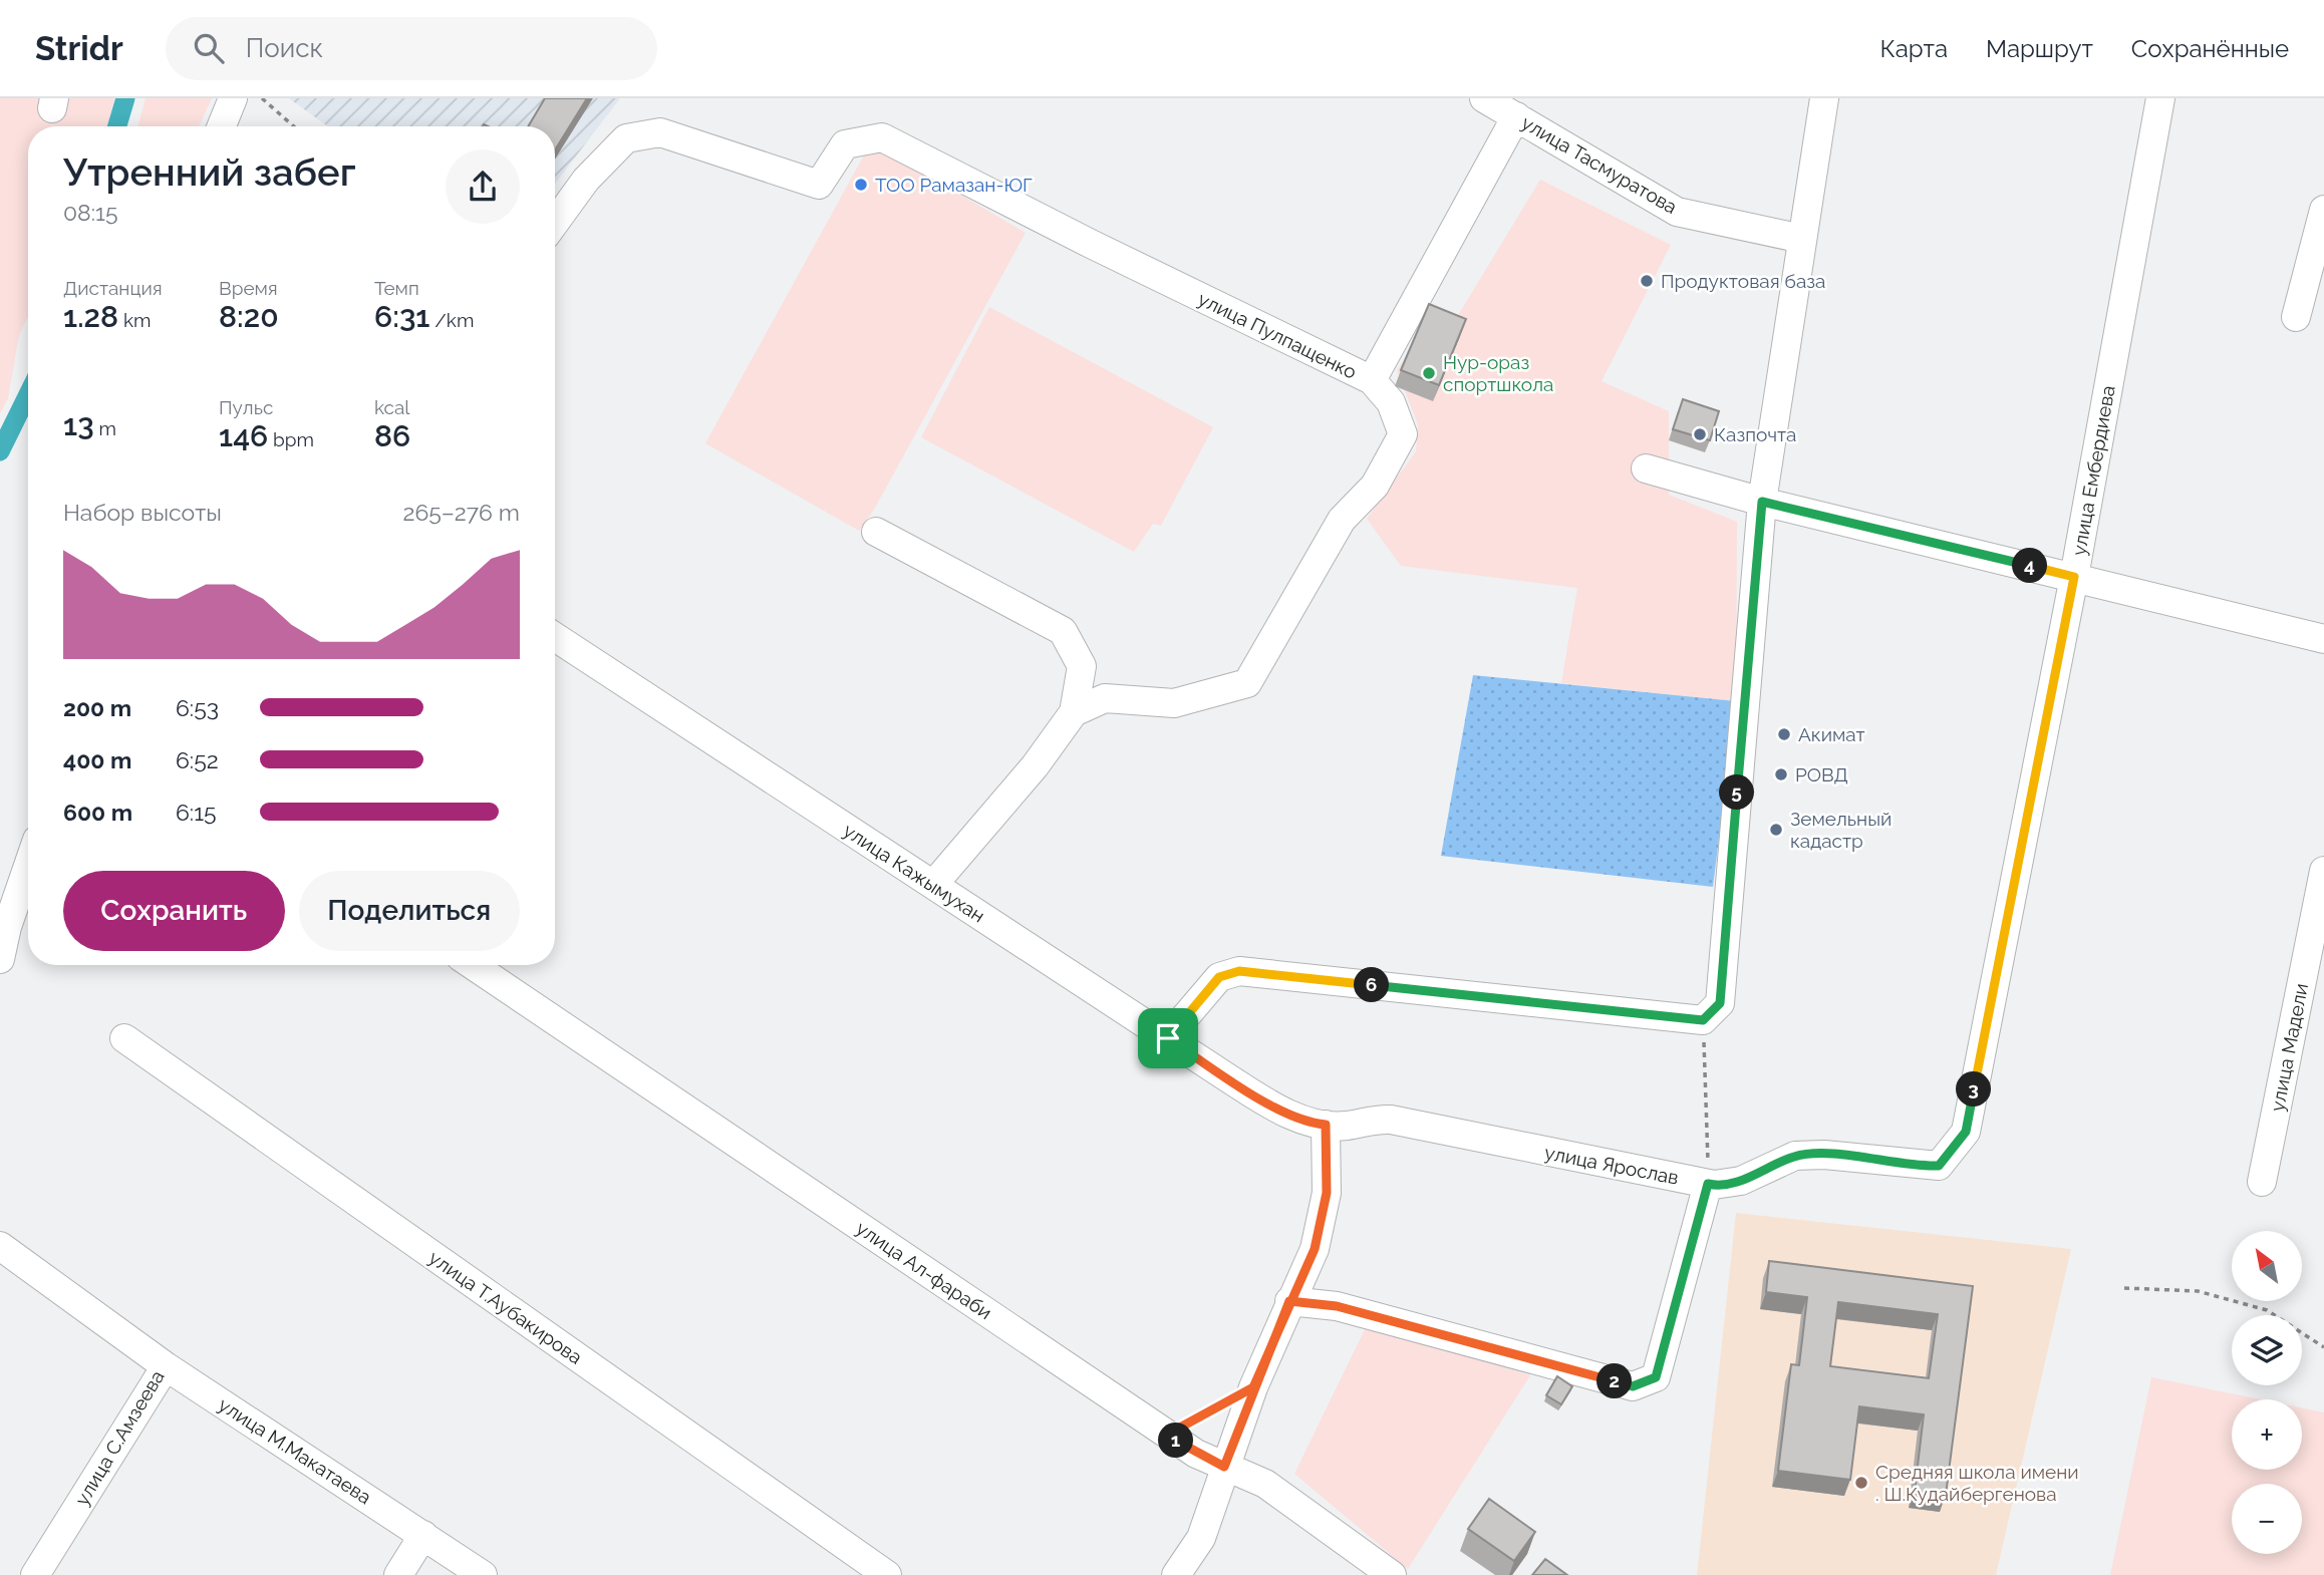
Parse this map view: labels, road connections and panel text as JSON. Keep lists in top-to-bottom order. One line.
{"streets":{"street":["улица Тасмуратова","улица Пулпащенко","улица Ембердиева","улица Кажымухан","улица Мадели","улица Ярослав","улица Ал-фараби","улица Т.Аубакирова","улица С.Амзеева","улица М.Макатаева"]},"crossings":[["улица Ембердиева","улица Ярослав"],["улица Кажымухан","улица Ярослав"],["улица С.Амзеева","улица М.Макатаева"]],"places":["ТОО Рамазан-ЮГ","Продуктовая база","Нур-ораз спортшкола","Казпочта","Акимат","РОВД","Земельный кадастр","Средняя школа имени . Ш.Кудайбергенова"],"north":"top left","page":{"header":"Stridr","search":"Поиск","nav":["Карта","Маршрут","Сохранённые"],"heading":["Утренний забег","08:15"],"stats":[["Дистанция","1.28 km"],["Время","8:20"],["Темп","6:31 /km"],["13 m"],["Пульс","146 bpm"],["kcal","86"]],"chart":["Набор высоты","265–276 m"],"pins":["4","5","6","3","2","1"],"list":[{"name":"200 m","note":"6:53"},{"name":"400 m","note":"6:52"},{"name":"600 m","note":"6:15"}],"buttons":["Сохранить","Поделиться"],"map_buttons":["+","−"]}}
